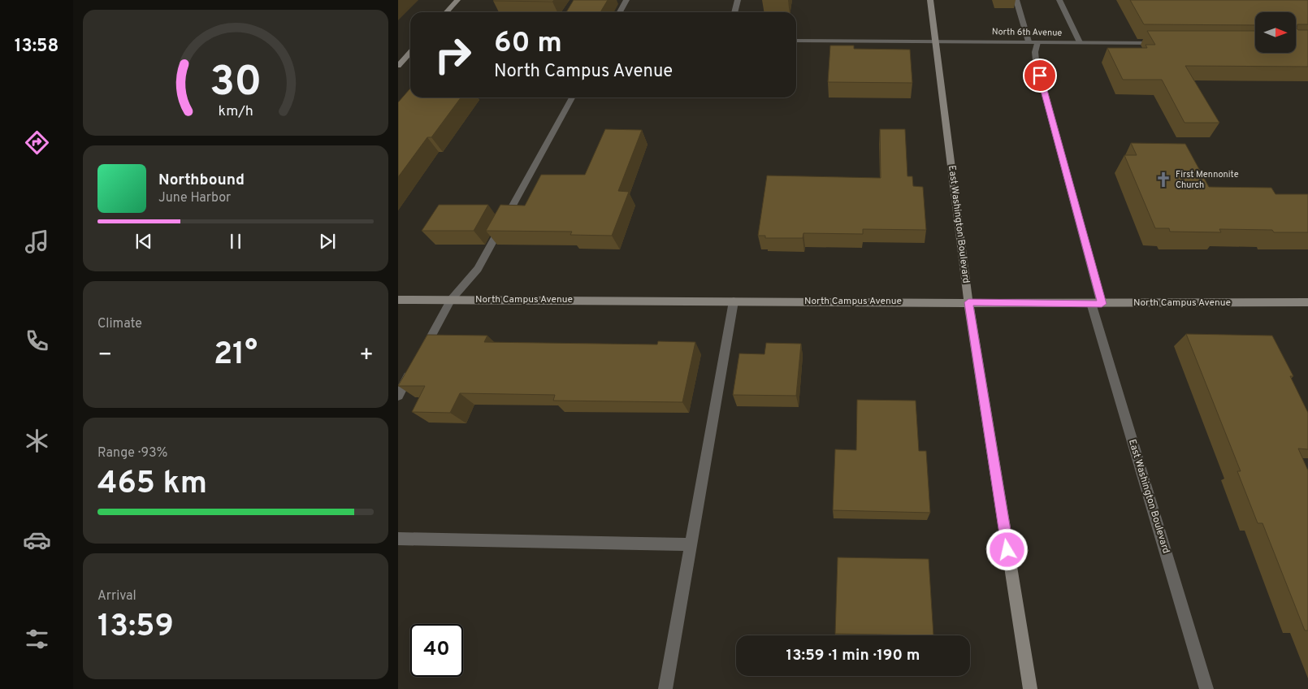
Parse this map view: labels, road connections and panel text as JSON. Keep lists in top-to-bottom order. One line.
{"streets":{"street":["North 6th Avenue","East Washington Boulevard","North Campus Avenue"]},"crossings":[["North 6th Avenue","East Washington Boulevard"],["East Washington Boulevard","North Campus Avenue"]],"places":{"church":["First Mennonite Church"]},"north":"right","page":{"tabs":"13:58","turn":["60 m","North Campus Avenue"],"song":["Northbound","June Harbor"],"tile":["Climate",["Range · 93%","465 km"],["Arrival","13:59"]],"heat":["−","21°","+"],"limit":"40","trip":"13:59 · 1 min · 190 m","gauge":["30","km/h"]}}
